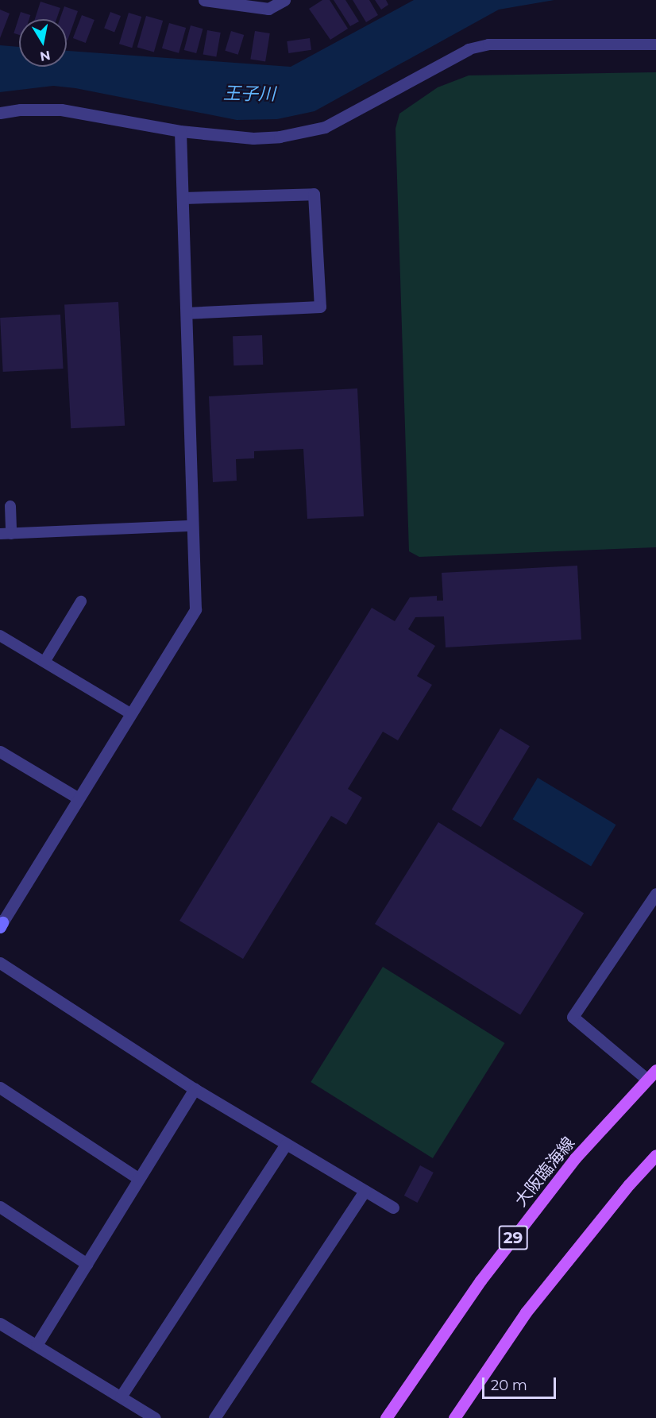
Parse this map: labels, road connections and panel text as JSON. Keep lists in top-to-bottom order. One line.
{"streets":{"main road":["大阪臨海線","29"]},"water":["王子川"],"scale_bar":"20 m","north":"bottom"}
